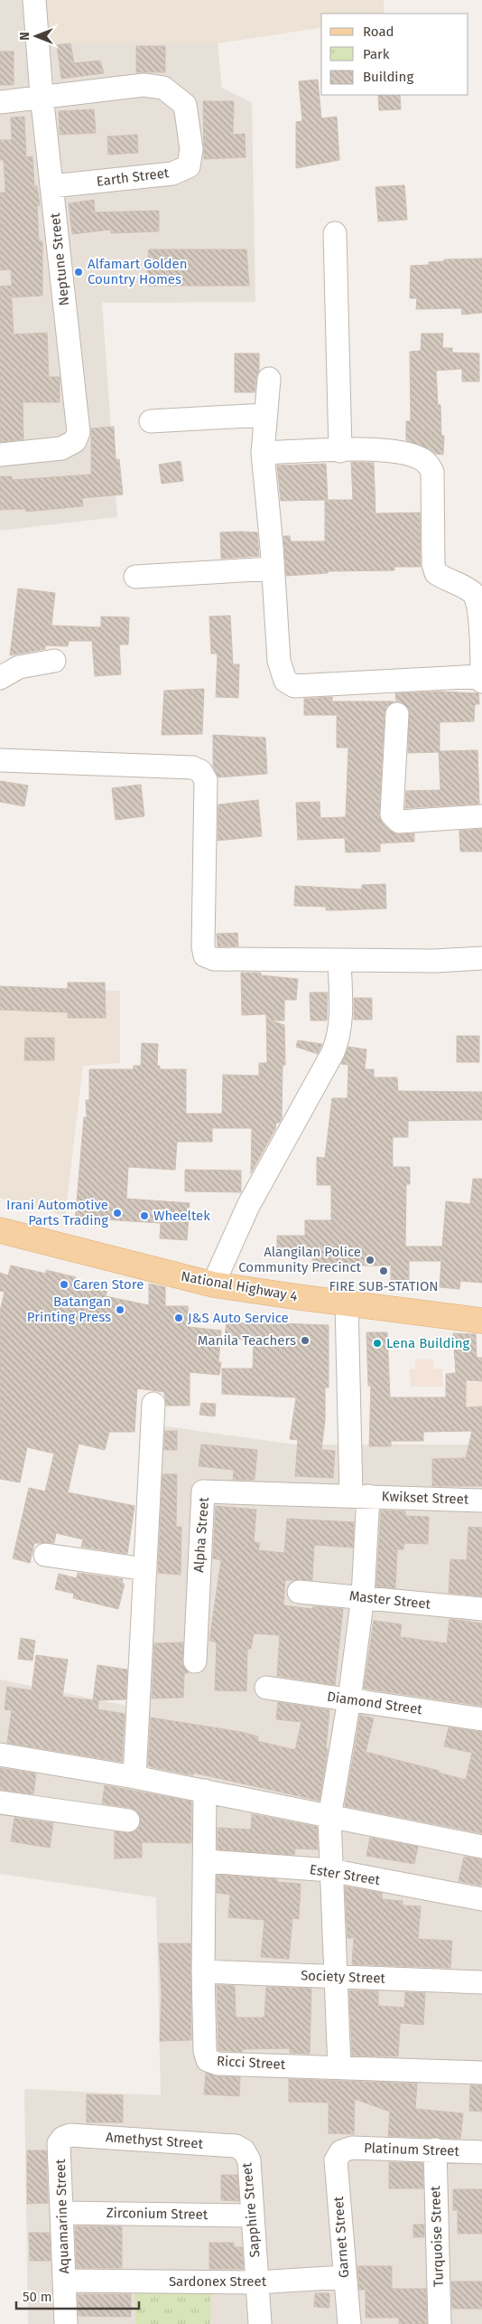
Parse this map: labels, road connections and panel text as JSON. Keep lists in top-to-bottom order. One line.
{"streets":{"main road":["National Highway 4"],"street":["Earth Street","Neptune Street","Kwikset Street","Alpha Street","Master Street","Diamond Street","Ester Street","Society Street","Ricci Street","Amethyst Street","Platinum Street","Sapphire Street","Zirconium Street","Aquamarine Street","Turquoise Street","Garnet Street","Sardonex Street"]},"crossings":[["Earth Street","Neptune Street"],["Kwikset Street","Alpha Street"],["Ester Street","Ricci Street"],["Society Street","Ricci Street"],["Amethyst Street","Sapphire Street"],["Amethyst Street","Aquamarine Street"],["Platinum Street","Turquoise Street"],["Platinum Street","Garnet Street"],["Sapphire Street","Zirconium Street"],["Sapphire Street","Sardonex Street"],["Zirconium Street","Aquamarine Street"],["Aquamarine Street","Sardonex Street"],["Garnet Street","Sardonex Street"]],"places":["Alfamart Golden Country Homes","Irani Automotive Parts Trading","Wheeltek","Alangilan Police Community Precinct","FIRE SUB-STATION","Caren Store","Batangan Printing Press","J&S Auto Service","Manila Teachers","Lena Building"],"legend":["Road","Park","Building"],"scale_bar":"50 m","north":"left"}
